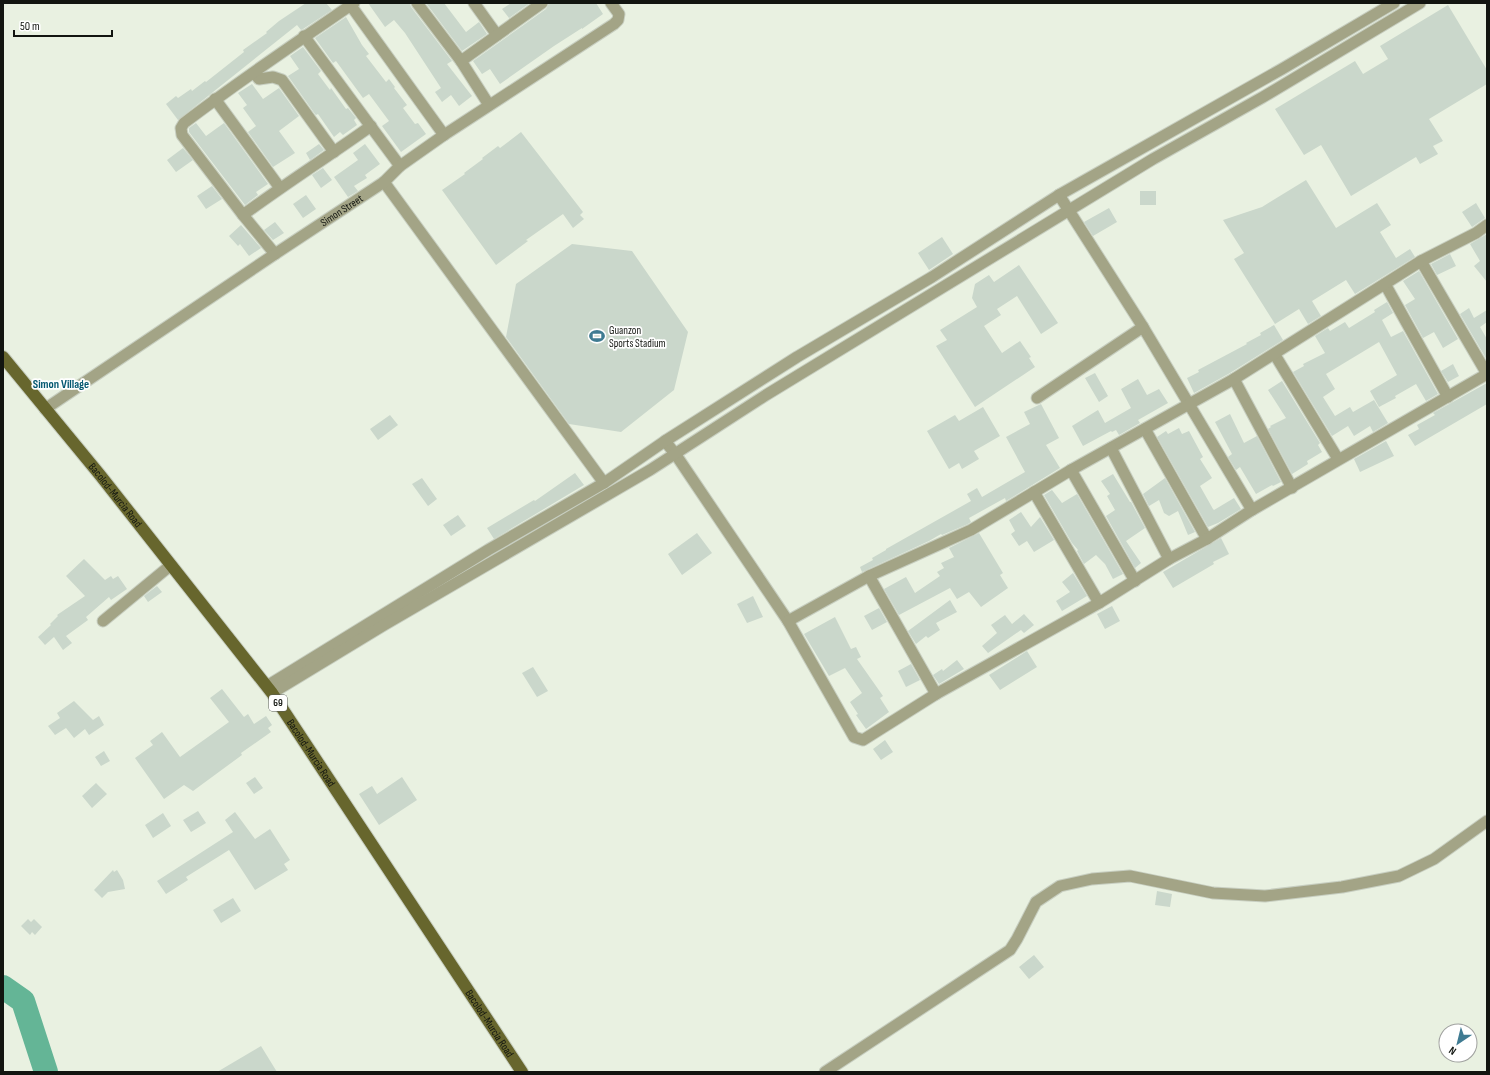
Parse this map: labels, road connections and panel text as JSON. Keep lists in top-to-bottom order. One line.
{"streets":{"main road":["Bacolod-Murcia Road","69"],"street":["Simon Street"]},"crossings":[["Simon Street","Bacolod-Murcia Road"]],"districts":["Simon Village"],"places":{"sports":["Guanzon Sports Stadium"]},"scale_bar":"50 m","north":"bottom left"}
